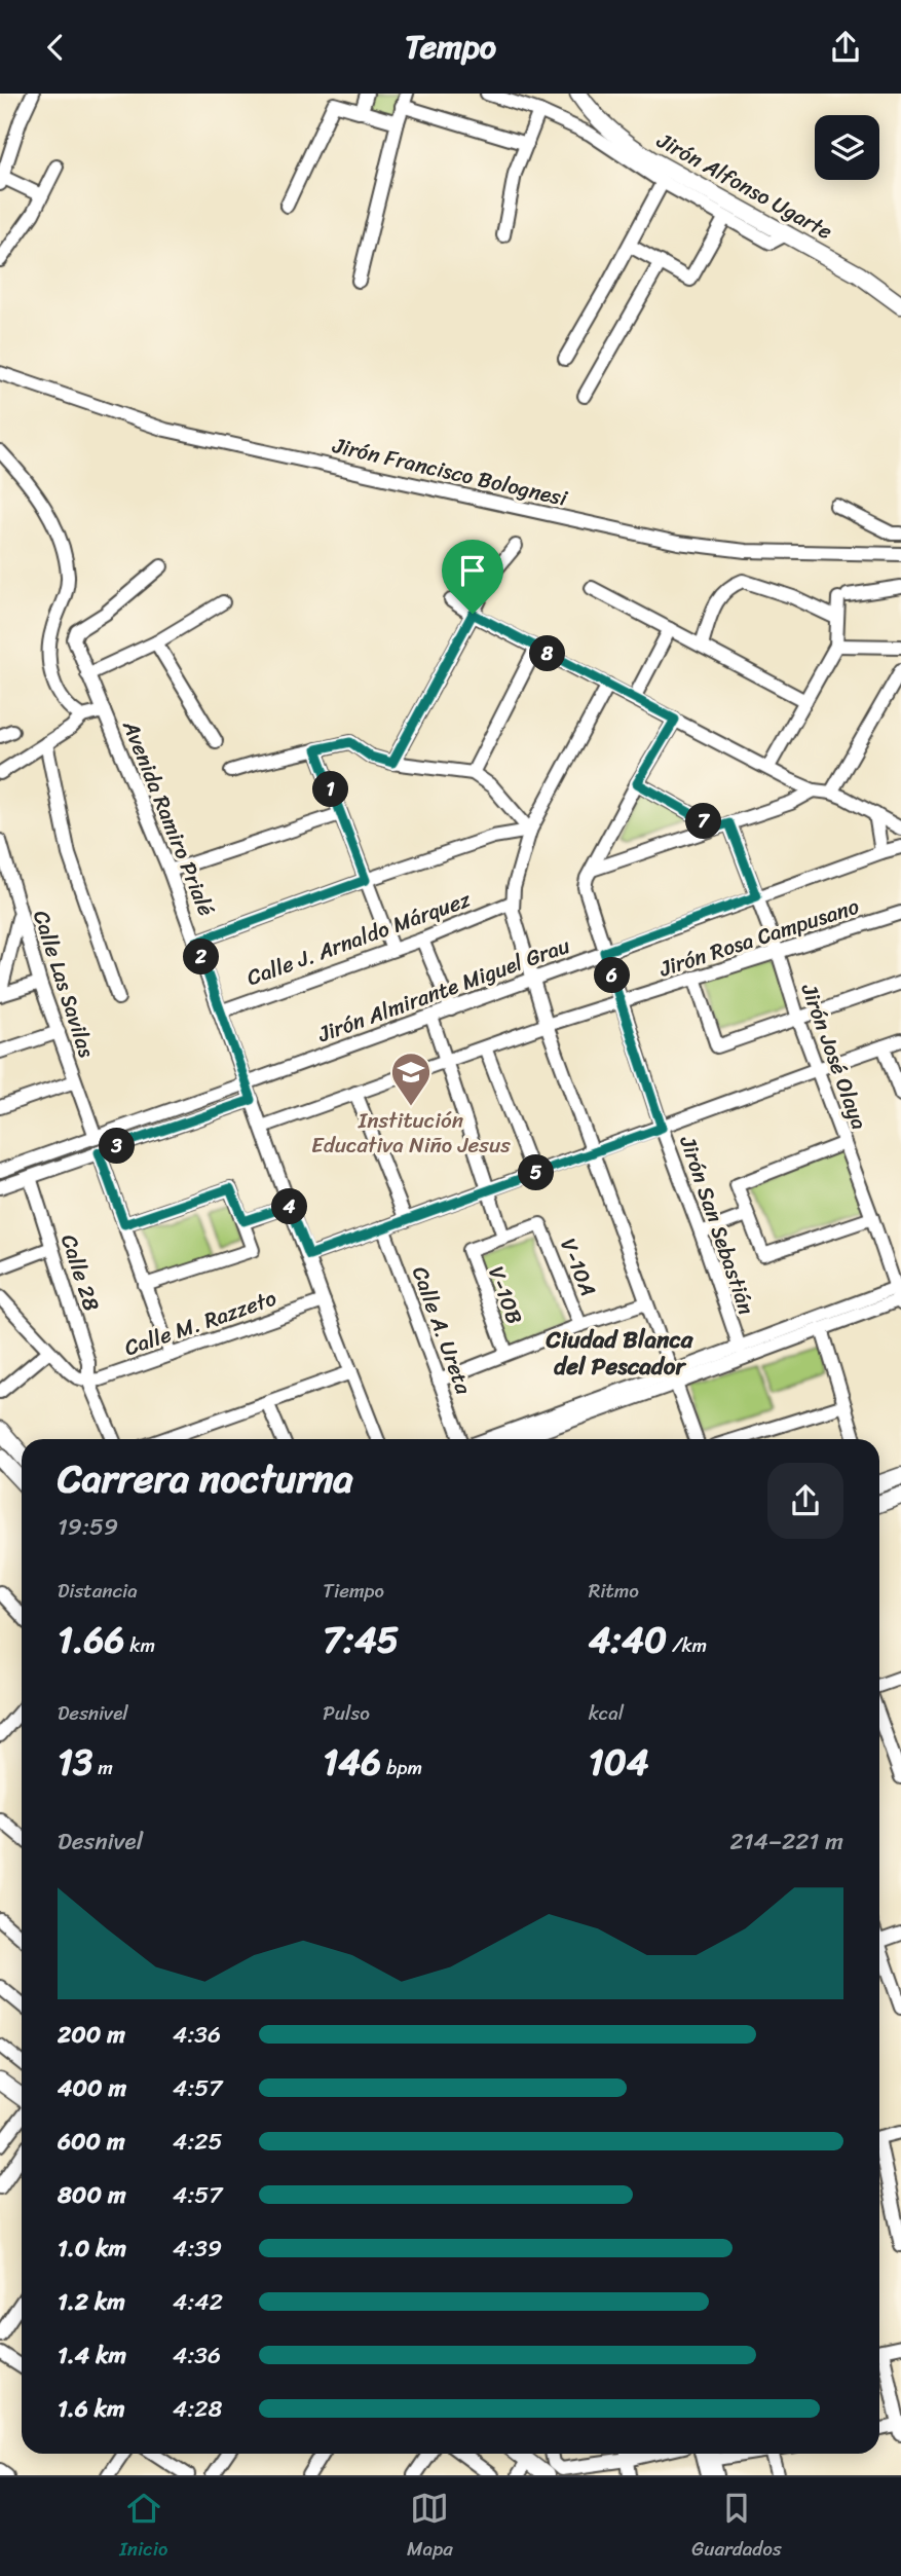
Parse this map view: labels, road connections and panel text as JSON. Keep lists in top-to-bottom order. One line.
{"streets":{"main road":["Jirón Alfonso Ugarte"],"street":["Jirón Francisco Bolognesi","Avenida Ramiro Prialé","Jirón Rosa Campusano","Calle J. Arnaldo Márquez","Calle Las Savilas","Jirón Almirante Miguel Grau","Jirón José Olaya","Jirón San Sebastián","V-10A","Calle 28","V-10B","Calle M. Razzeto","Calle A. Ureta"]},"crossings":[["Avenida Ramiro Prialé","Jirón Rosa Campusano"],["Avenida Ramiro Prialé","Calle J. Arnaldo Márquez"],["Avenida Ramiro Prialé","Jirón Almirante Miguel Grau"],["Avenida Ramiro Prialé","Calle M. Razzeto"],["Jirón Rosa Campusano","Jirón José Olaya"],["Jirón Rosa Campusano","Jirón San Sebastián"],["Calle Las Savilas","Jirón Almirante Miguel Grau"],["Jirón Almirante Miguel Grau","Jirón José Olaya"],["Jirón Almirante Miguel Grau","Jirón San Sebastián"],["V-10A","V-10B"],["Calle 28","Calle M. Razzeto"]],"districts":["Ciudad Blanca del Pescador"],"places":{"school or university":["Institución Educativa Niño Jesus"]},"page":{"header":"Tempo","pins":["8","1","7","2","6","3","5","4"],"heading":["Carrera nocturna","19:59"],"stats":[["Distancia","1.66 km"],["Tiempo","7:45"],["Ritmo","4:40 /km"],["Desnivel","13 m"],["Pulso","146 bpm"],["kcal","104"]],"chart":["Desnivel","214–221 m"],"list":[{"name":"200 m","note":"4:36"},{"name":"400 m","note":"4:57"},{"name":"600 m","note":"4:25"},{"name":"800 m","note":"4:57"},{"name":"1.0 km","note":"4:39"},{"name":"1.2 km","note":"4:42"},{"name":"1.4 km","note":"4:36"},{"name":"1.6 km","note":"4:28"}],"tabs":["Inicio","Mapa","Guardados"]}}
